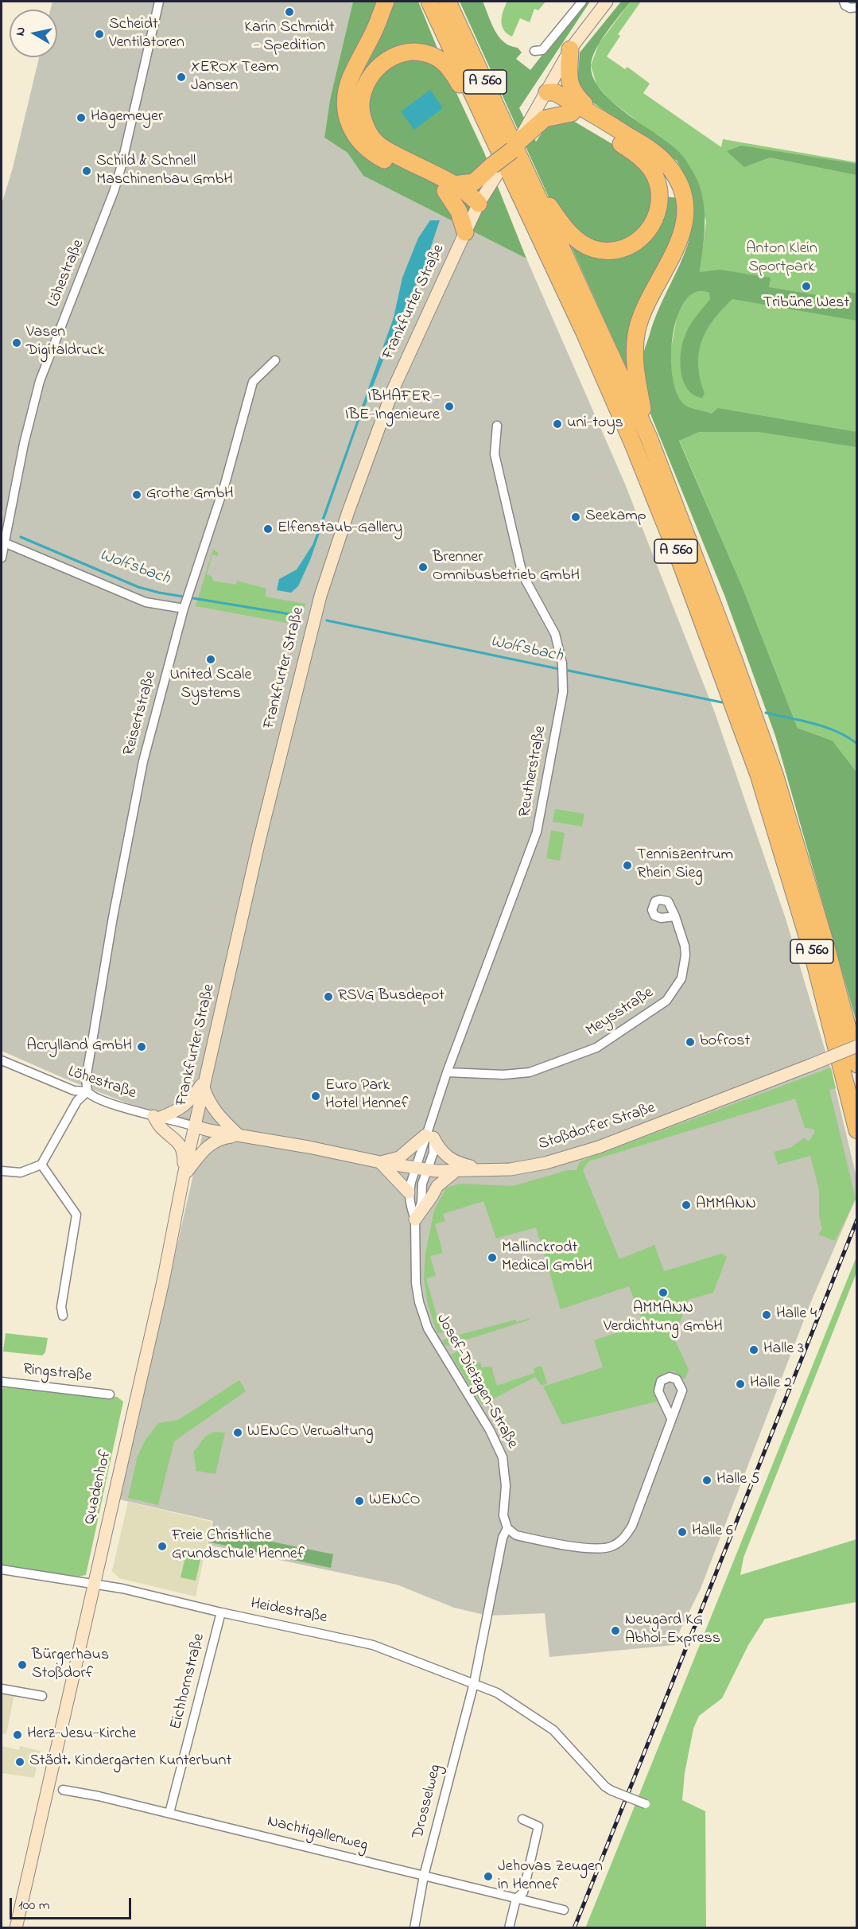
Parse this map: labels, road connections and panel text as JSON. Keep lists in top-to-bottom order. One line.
{"streets":{"highway":["A 560"],"main road":["Frankfurter Straße","Stoßdorfer Straße","Quadenhof"],"street":["Löhestraße","Reisertstraße","Reutherstraße","Meysstraße","Ringstraße","Josef-Dietzgen-Straße","Heidestraße","Eichhornstraße","Drosselweg","Nachtigallenweg"]},"crossings":[["A 560","Frankfurter Straße"],["Löhestraße","Frankfurter Straße"],["Löhestraße","Reisertstraße"],["Löhestraße","Stoßdorfer Straße"],["Frankfurter Straße","Stoßdorfer Straße"],["Frankfurter Straße","Quadenhof"],["Reutherstraße","Meysstraße"],["Reutherstraße","Stoßdorfer Straße"],["Reutherstraße","Josef-Dietzgen-Straße"],["Stoßdorfer Straße","Josef-Dietzgen-Straße"],["Quadenhof","Heidestraße"],["Heidestraße","Eichhornstraße"],["Heidestraße","Drosselweg"],["Eichhornstraße","Nachtigallenweg"],["Drosselweg","Nachtigallenweg"]],"water":["Wolfsbach"],"parks":["Anton Klein Sportpark"],"places":["Karin Schmidt - Spedition","Scheidt Ventilatoren","XEROX Team Jansen","Hagemeyer","Schild & Schnell Maschinenbau GmbH","Tribüne West","Vasen Digitaldruck","IBHAFER - IBE-Ingenieure","uni-toys","Grothe GmbH","Seekamp","Elfenstaub-Gallery","Brenner Omnibusbetrieb GmbH","United Scale Systems","Tenniszentrum Rhein Sieg","RSVG Busdepot","bofrost","Acrylland GmbH","Euro Park Hotel Hennef","AMMANN","Mallinckrodt Medical GmbH","AMMANN Verdichtung GmbH","Halle 4","Halle 3","Halle 2","WENCO Verwaltung","Halle 5","WENCO","Halle 6","Freie Christliche Grundschule Hennef","Neugard KG Abhol-Express","Bürgerhaus Stoßdorf","Herz-Jesu-Kirche","Städt. Kindergarten Kunterbunt","Jehovas Zeugen in Hennef"],"scale_bar":"100 m","north":"left"}
